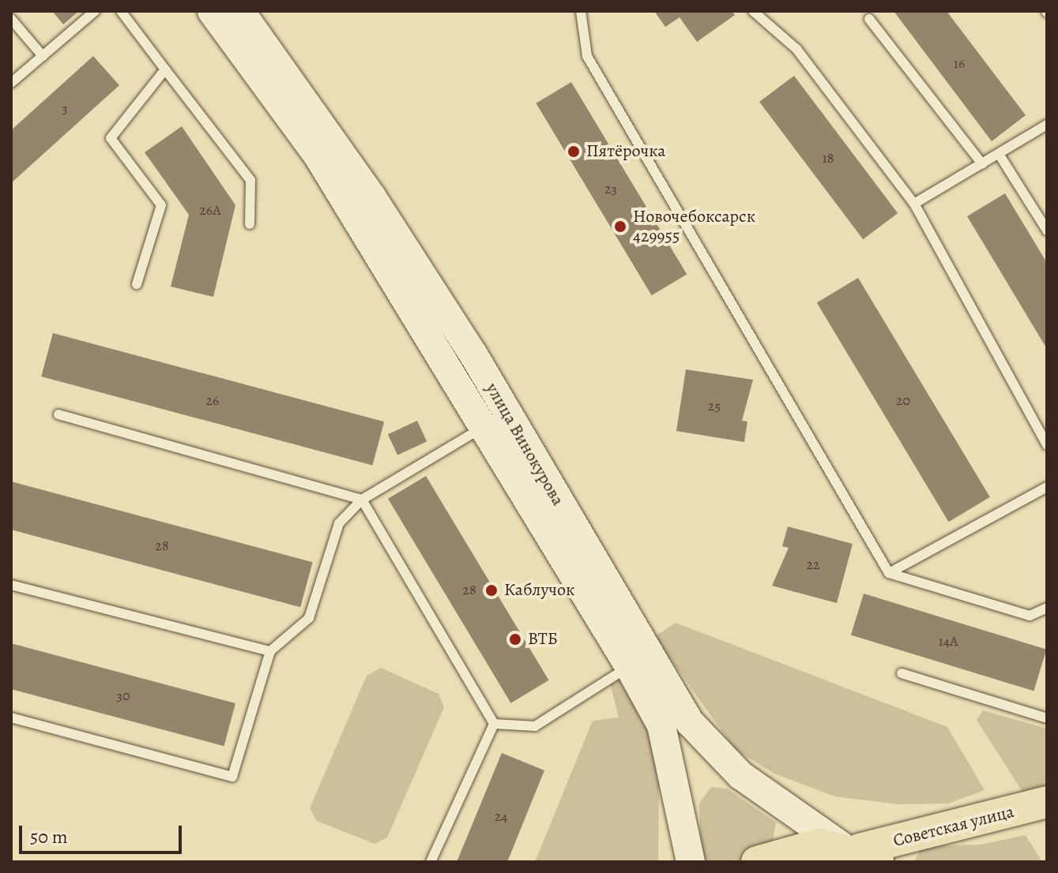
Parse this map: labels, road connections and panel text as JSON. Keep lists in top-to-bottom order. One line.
{"streets":{"main road":["улица Винокурова","Советская улица"]},"crossings":[["улица Винокурова","Советская улица"]],"places":["Пятёрочка","Новочебоксарск 429955","Каблучок","ВТБ"],"house_numbers":["16","3","18","23","26А","26","20","25","28","22","28","14А","30","24"],"scale_bar":"50 m"}
